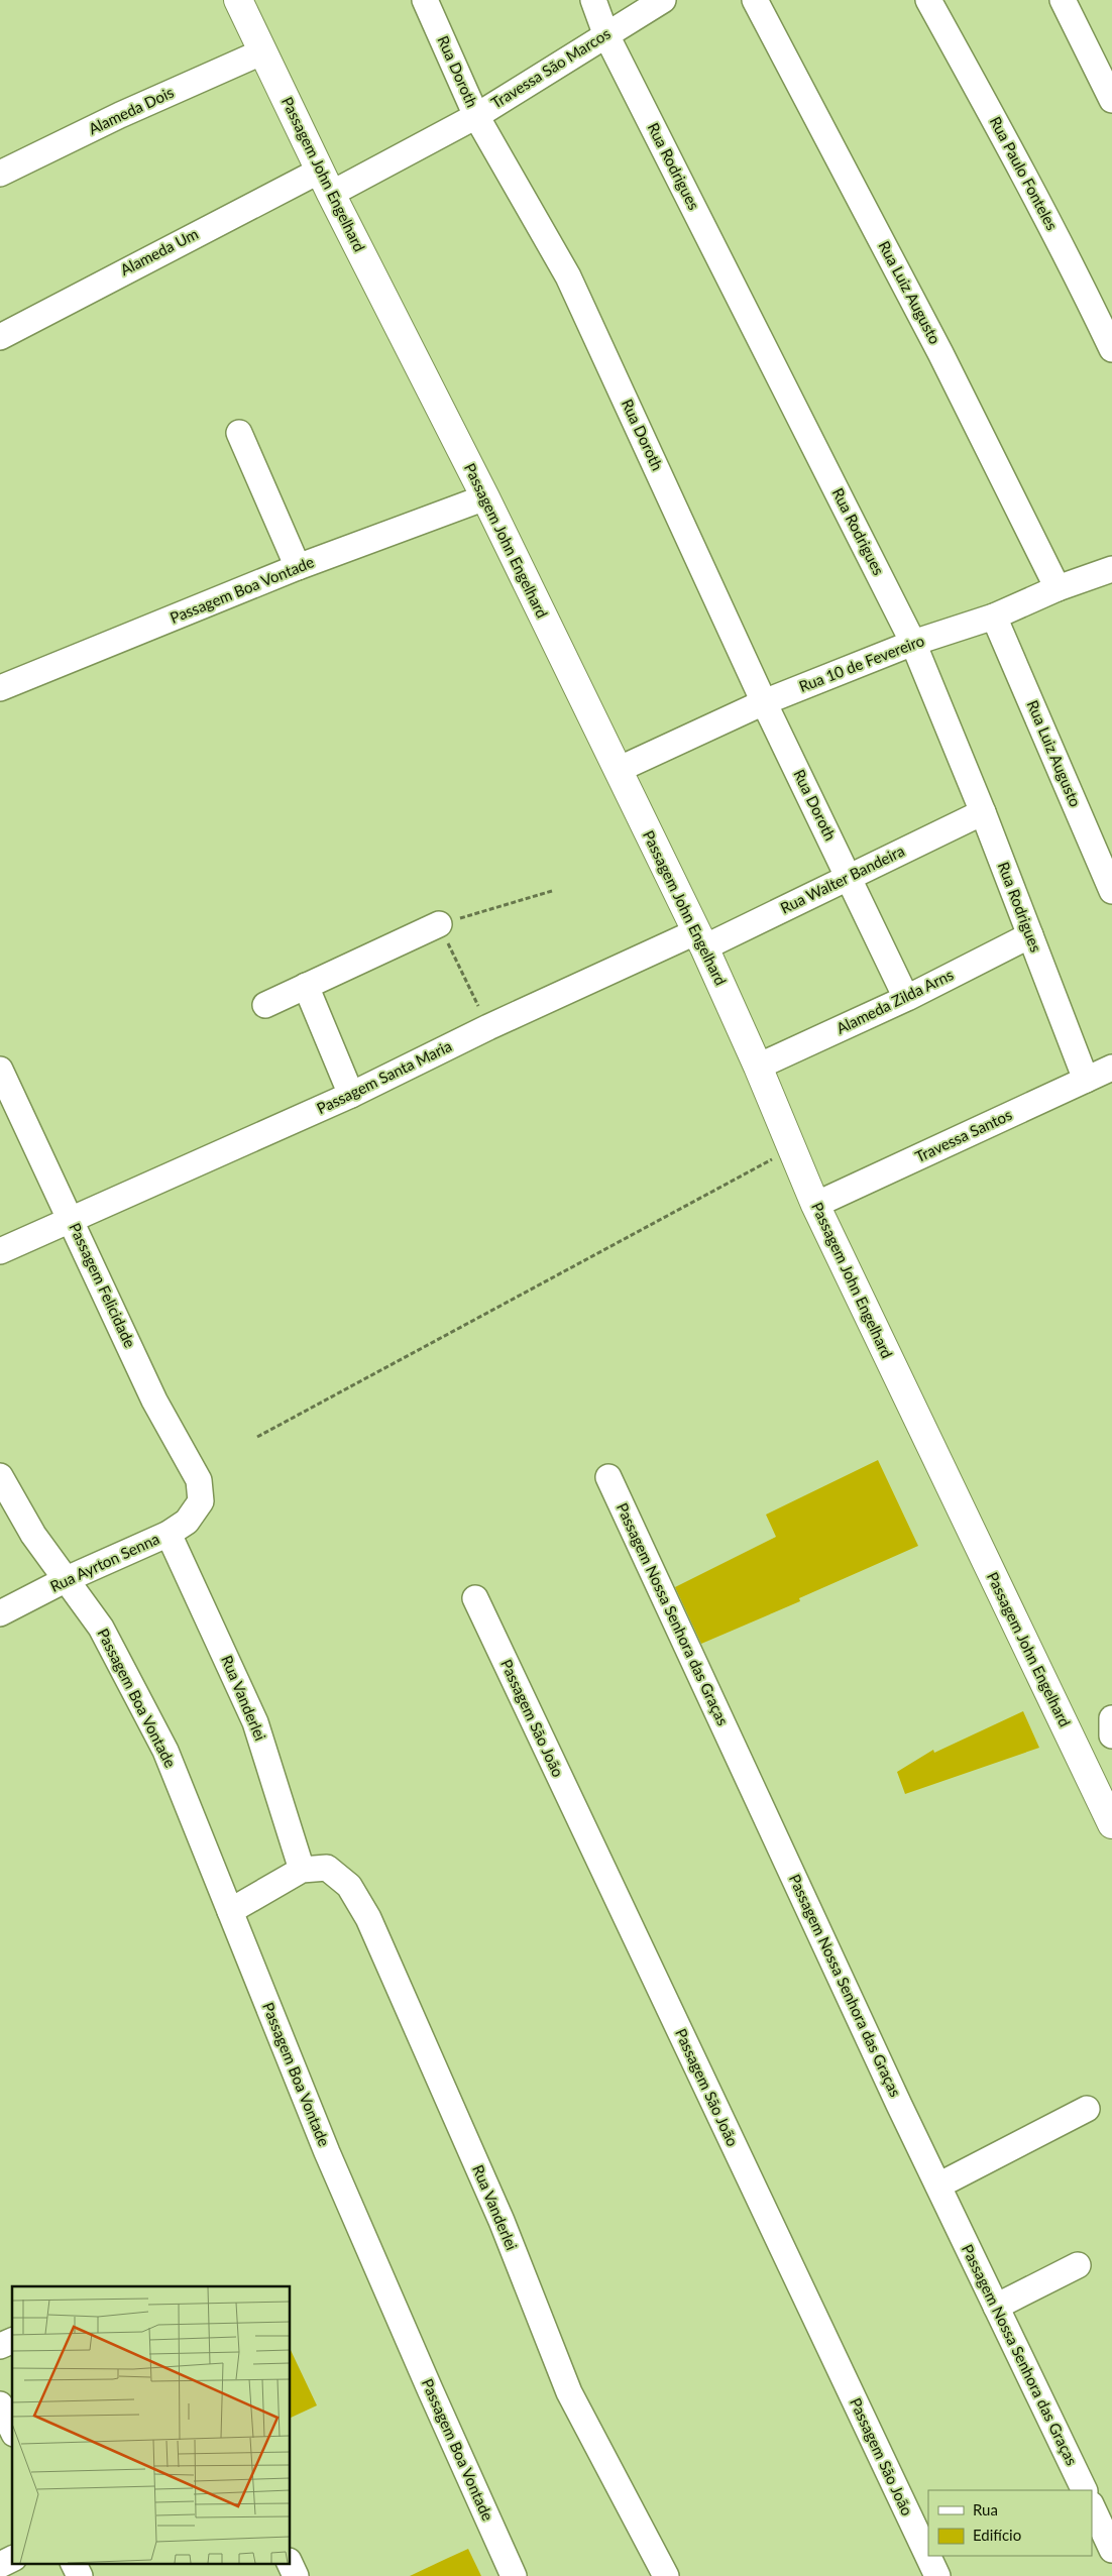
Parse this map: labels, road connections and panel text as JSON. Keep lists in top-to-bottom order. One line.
{"streets":{"main road":["Passagem John Engelhard"],"street":["Travessa São Marcos","Rua Doroth","Alameda Dois","Rua Rodrigues","Rua Paulo Fonteles","Alameda Um","Rua Luiz Augusto","Passagem Boa Vontade","Rua 10 de Fevereiro","Rua Walter Bandeira","Alameda Zilda Arns","Passagem Santa Maria","Travessa Santos","Passagem Felicidade","Rua Ayrton Senna","Passagem Nossa Senhora das Graças","Rua Vanderlei","Passagem São João"]},"crossings":[["Travessa São Marcos","Rua Doroth"],["Travessa São Marcos","Rua Rodrigues"],["Travessa São Marcos","Passagem John Engelhard"],["Travessa São Marcos","Alameda Um"],["Rua Doroth","Rua 10 de Fevereiro"],["Rua Doroth","Rua Walter Bandeira"],["Rua Doroth","Alameda Zilda Arns"],["Alameda Dois","Passagem John Engelhard"],["Rua Rodrigues","Rua 10 de Fevereiro"],["Rua Rodrigues","Rua Walter Bandeira"],["Rua Rodrigues","Alameda Zilda Arns"],["Rua Rodrigues","Travessa Santos"],["Passagem John Engelhard","Alameda Um"],["Passagem John Engelhard","Passagem Boa Vontade"],["Passagem John Engelhard","Rua 10 de Fevereiro"],["Passagem John Engelhard","Rua Walter Bandeira"],["Passagem John Engelhard","Alameda Zilda Arns"],["Passagem John Engelhard","Passagem Santa Maria"],["Passagem John Engelhard","Travessa Santos"],["Rua Luiz Augusto","Rua 10 de Fevereiro"],["Passagem Boa Vontade","Rua Ayrton Senna"],["Passagem Boa Vontade","Rua Vanderlei"],["Rua Walter Bandeira","Passagem Santa Maria"],["Passagem Santa Maria","Passagem Felicidade"],["Passagem Felicidade","Rua Ayrton Senna"],["Rua Ayrton Senna","Rua Vanderlei"]],"legend":["Rua","Edifício"]}
